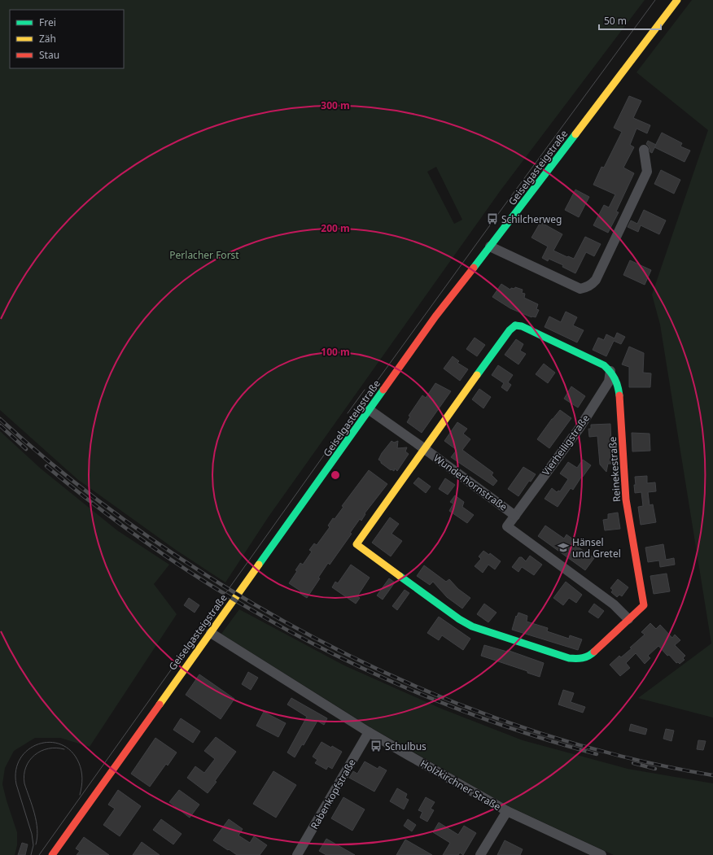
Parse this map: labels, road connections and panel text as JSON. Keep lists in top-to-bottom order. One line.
{"streets":{"main road":["Geiselgasteigstraße","Reinekestraße"],"street":["Vierheiligstraße","Wunderhornstraße","Holzkirchner Straße","Rabenkopfstraße"]},"crossings":[["Geiselgasteigstraße","Wunderhornstraße"],["Geiselgasteigstraße","Holzkirchner Straße"],["Vierheiligstraße","Reinekestraße"],["Vierheiligstraße","Wunderhornstraße"],["Reinekestraße","Wunderhornstraße"],["Holzkirchner Straße","Rabenkopfstraße"]],"parks":["Perlacher Forst"],"places":{"bus stop":["Schilcherweg","Schulbus"],"school or university":["Hänsel und Gretel"]},"legend":["Frei","Zäh","Stau"],"scale_bar":"50 m","rings":["300 m","200 m","100 m"]}
